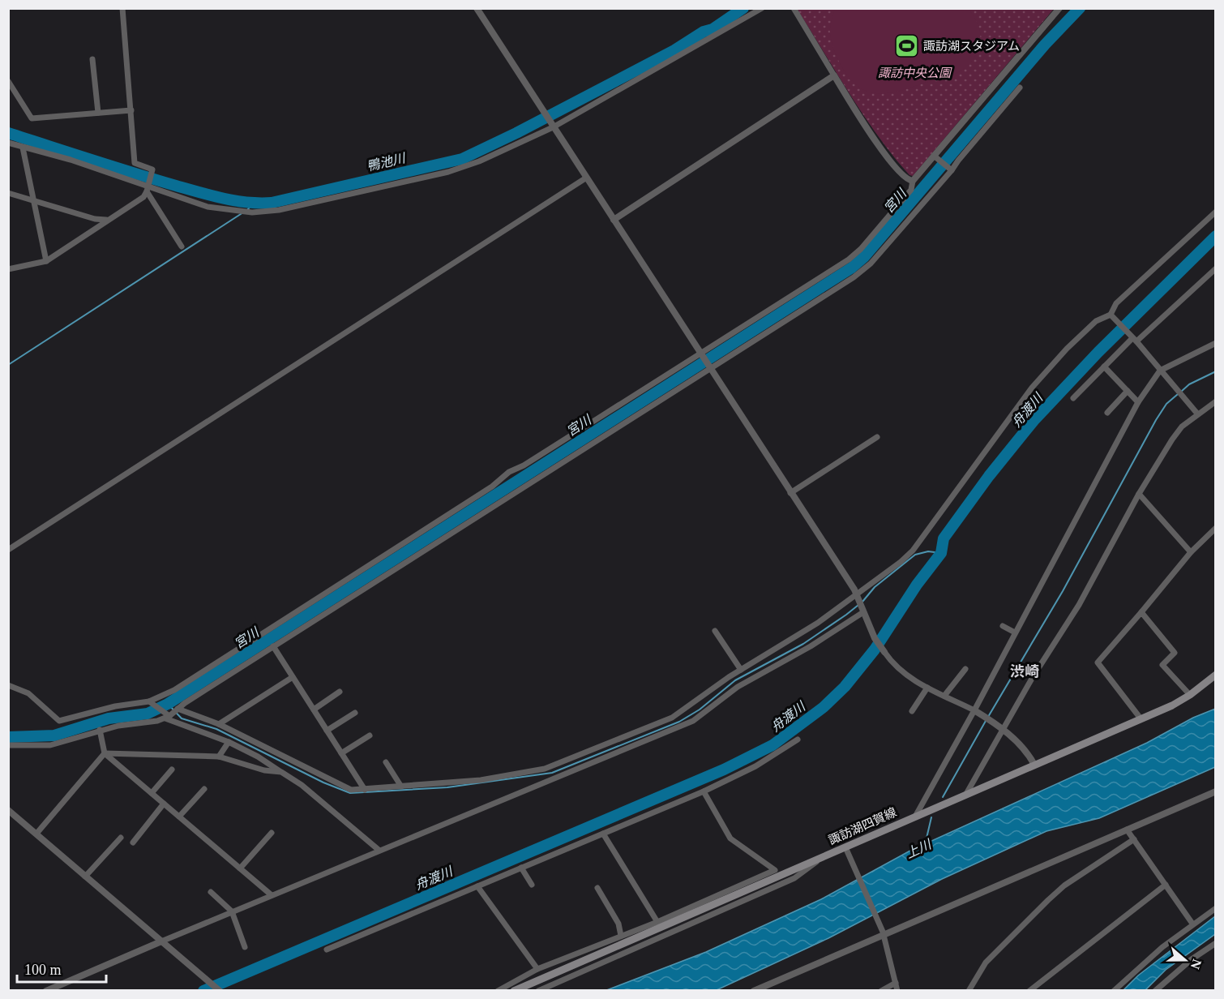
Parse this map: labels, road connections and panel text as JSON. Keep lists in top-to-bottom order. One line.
{"streets":{"main road":["諏訪湖四賀線"]},"districts":["渋崎"],"water":["鴨池川","宮川","舟渡川","上川"],"parks":["諏訪中央公園"],"places":{"sports":["諏訪湖スタジアム"]},"scale_bar":"100 m","north":"right"}
